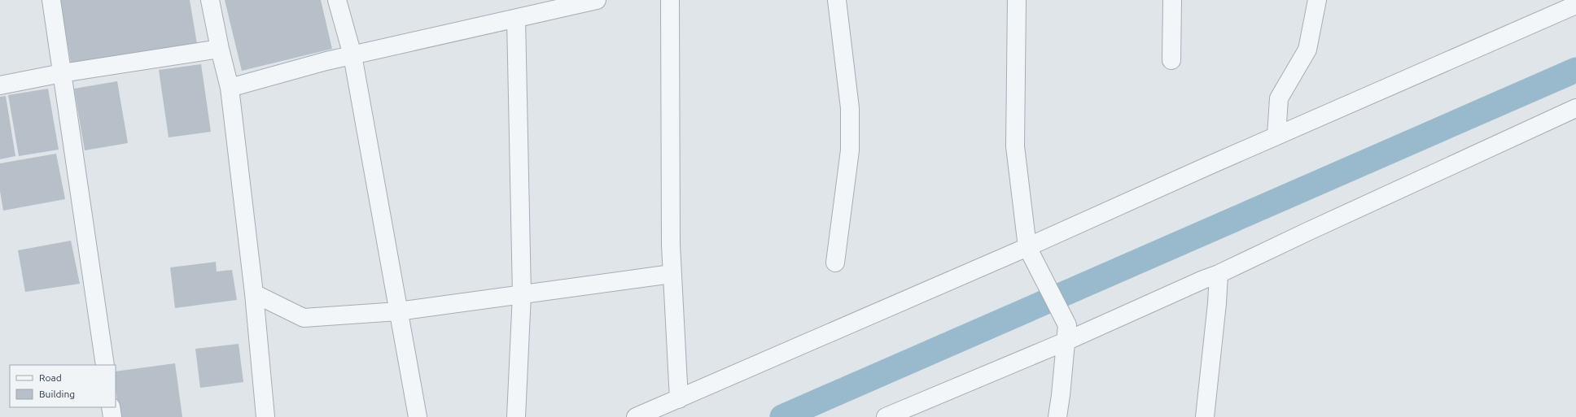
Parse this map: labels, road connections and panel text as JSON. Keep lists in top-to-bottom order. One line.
{"legend":["Road","Building"]}
